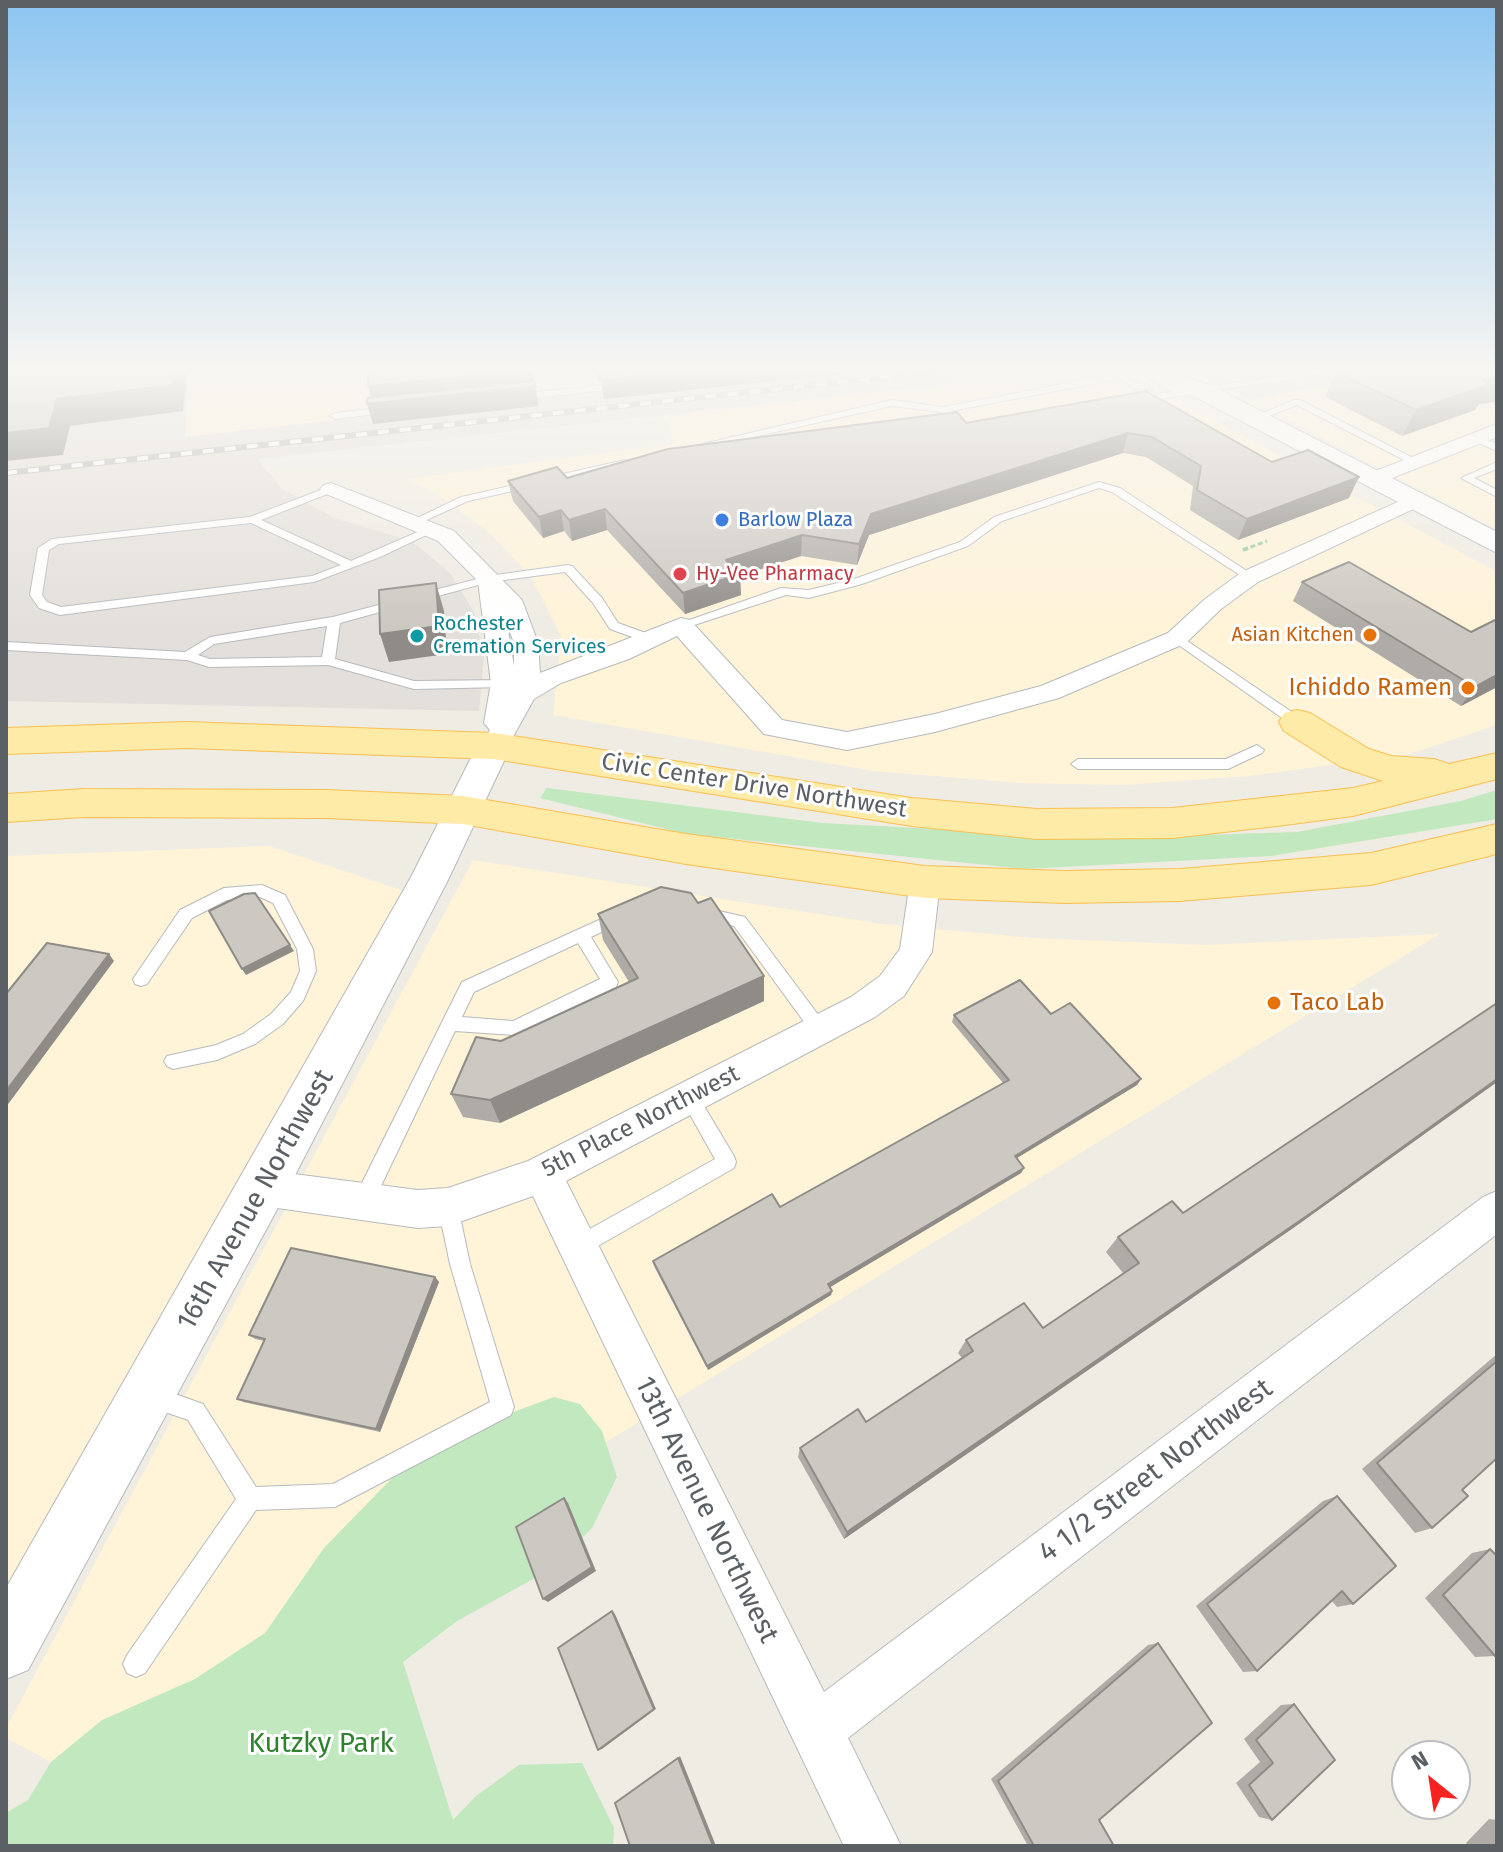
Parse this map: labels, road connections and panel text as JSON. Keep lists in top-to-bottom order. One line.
{"streets":{"main road":["Civic Center Drive Northwest"],"street":["5th Place Northwest","16th Avenue Northwest","4 1/2 Street Northwest","13th Avenue Northwest"]},"crossings":[["Civic Center Drive Northwest","16th Avenue Northwest"],["5th Place Northwest","16th Avenue Northwest"],["5th Place Northwest","13th Avenue Northwest"],["4 1/2 Street Northwest","13th Avenue Northwest"]],"parks":["Kutzky Park"],"places":["Barlow Plaza","Hy-Vee Pharmacy","Asian Kitchen","Rochester Cremation Services","Ichiddo Ramen","Taco Lab"],"north":"top left"}
